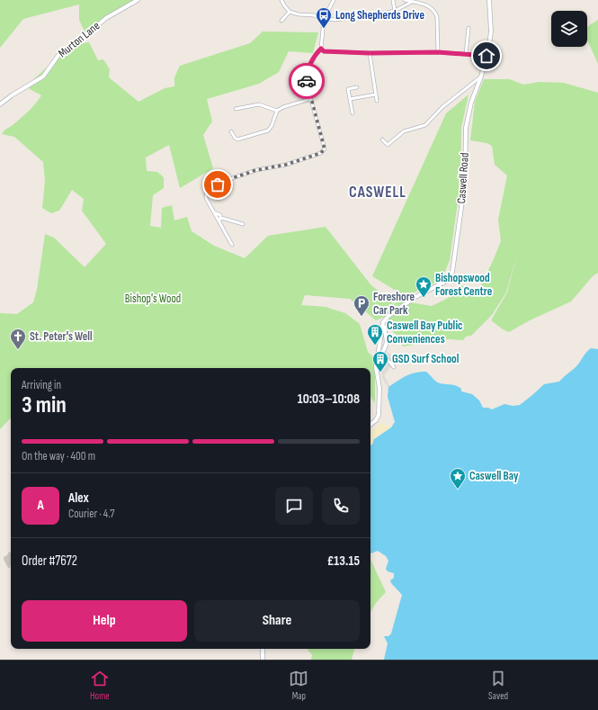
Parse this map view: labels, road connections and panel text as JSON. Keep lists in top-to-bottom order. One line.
{"streets":{"main road":["Murton Lane","Caswell Road"]},"districts":["CASWELL"],"parks":["Bishop's Wood"],"places":{"bus stop":["Long Shepherds Drive"],"place":["Bishopswood Forest Centre","Caswell Bay"],"parking":["Foreshore Car Park"],"building":["Caswell Bay Public Conveniences","GSD Surf School"],"church":["St. Peter's Well"]},"page":{"heading":["3 min","Arriving in","10:03–10:08"],"panel":["Alex","Courier · 4.7","Order #7672","£13.15"],"bar":"On the way · 400 m","round":"A","buttons":["Help","Share"],"tabs":["Home","Map","Saved"]}}
